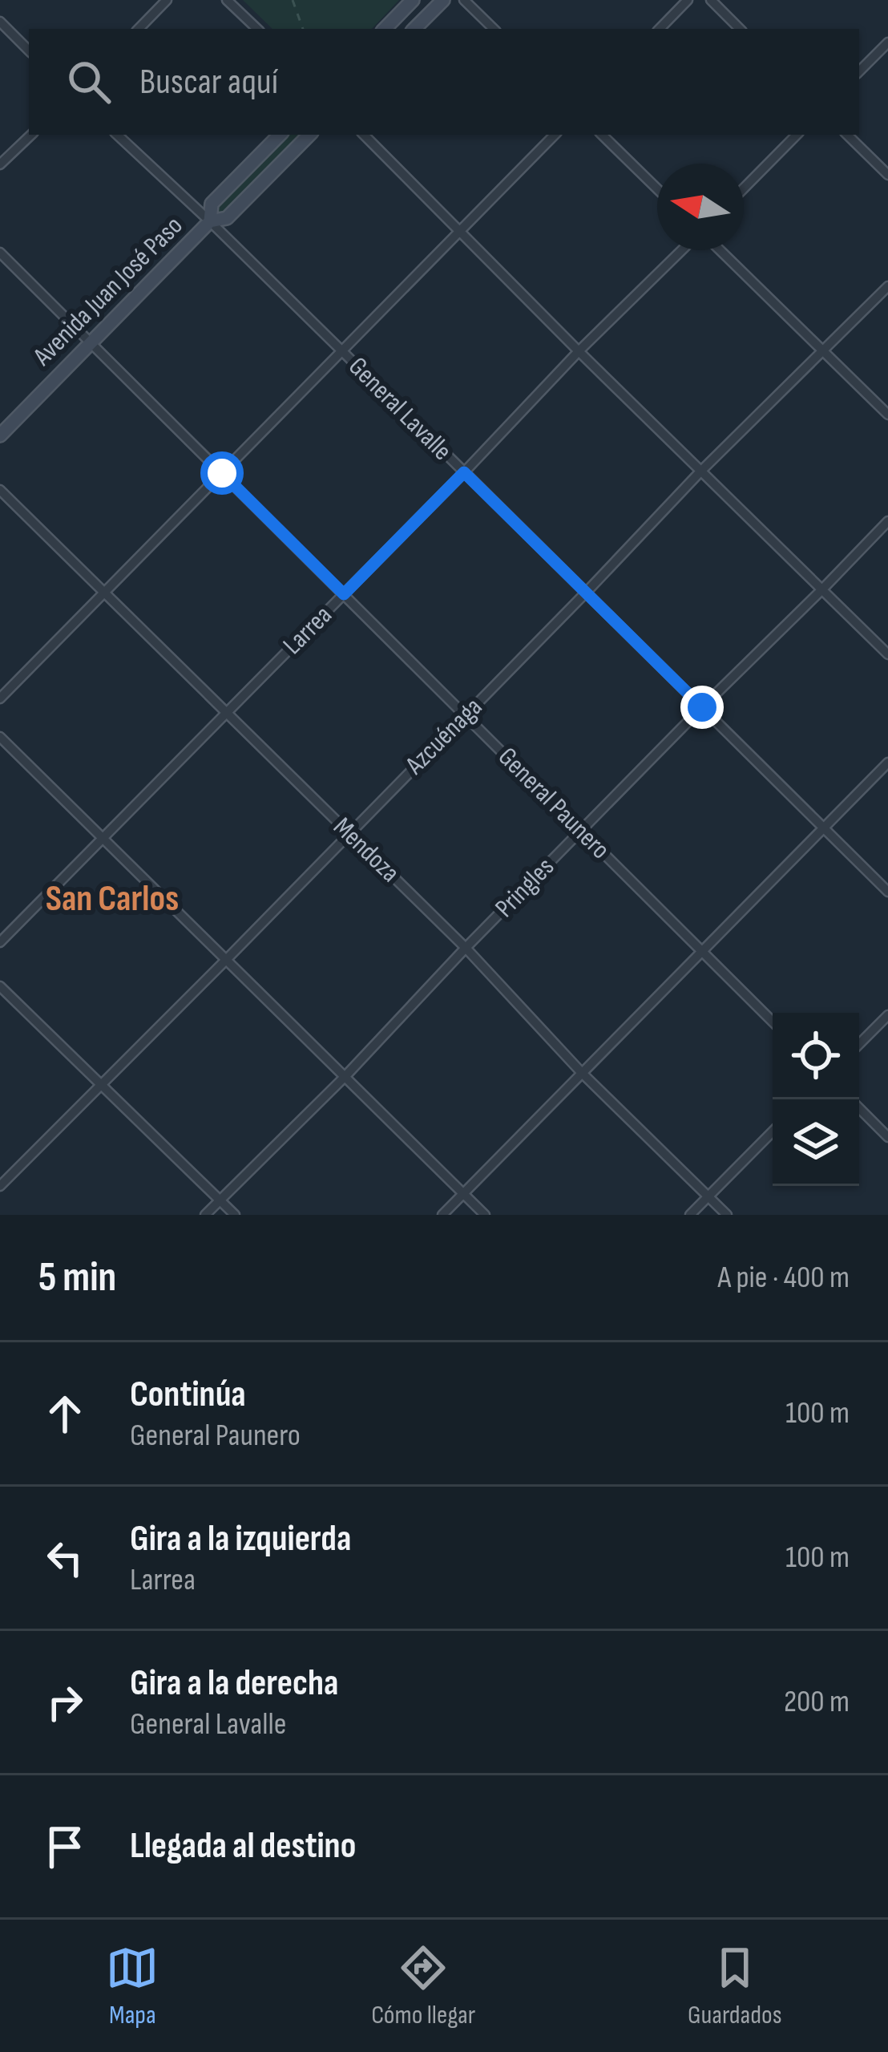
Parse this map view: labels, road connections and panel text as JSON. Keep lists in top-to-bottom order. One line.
{"streets":{"main road":["Avenida Juan José Paso"],"street":["General Lavalle","Larrea","Azcuénaga","General Paunero","Mendoza","Pringles"]},"crossings":[["Avenida Juan José Paso","General Lavalle"],["Avenida Juan José Paso","General Paunero"],["General Lavalle","Larrea"],["General Lavalle","Azcuénaga"],["General Lavalle","Pringles"],["Larrea","General Paunero"],["Larrea","Mendoza"],["Azcuénaga","General Paunero"],["Azcuénaga","Mendoza"],["General Paunero","Pringles"],["Mendoza","Pringles"]],"districts":["San Carlos"],"north":"left","page":{"search":"Buscar aquí","heading":["5 min","A pie · 400 m"],"list":[["Continúa","General Paunero","100 m"],["Gira a la izquierda","Larrea","100 m"],["Gira a la derecha","General Lavalle","200 m"],"Llegada al destino"],"nav":["Mapa","Cómo llegar","Guardados"]}}
